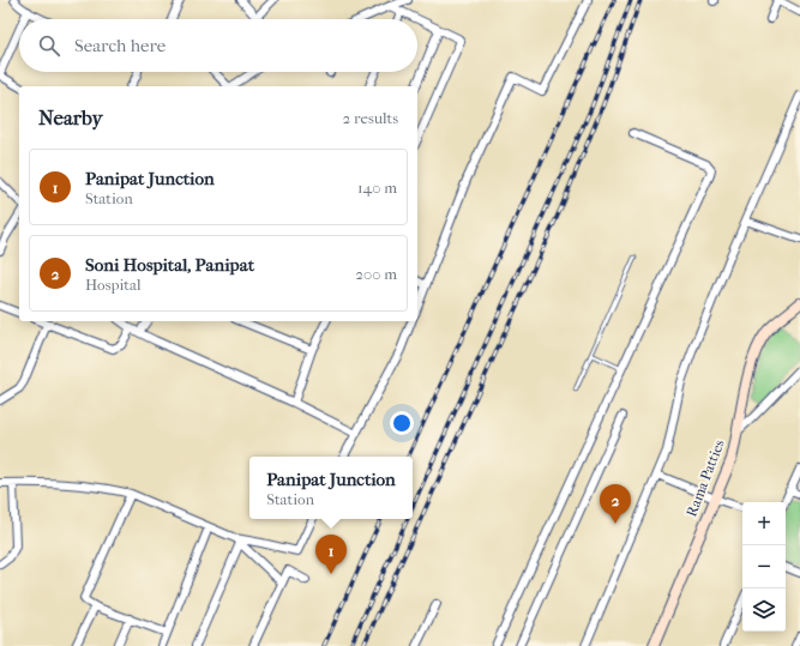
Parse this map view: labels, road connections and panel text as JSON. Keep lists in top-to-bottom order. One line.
{"streets":{"street":["Rama Patties"]},"page":{"search":"Search here","heading":["Nearby","2 results"],"list":[{"mark":"1","name":"Panipat Junction","note":"Station","value":"140 m"},{"mark":"2","name":"Soni Hospital, Panipat","note":"Hospital","value":"200 m"}],"popup":["Panipat Junction","Station"],"pins":["2","1"],"map_buttons":["+","−"]}}
